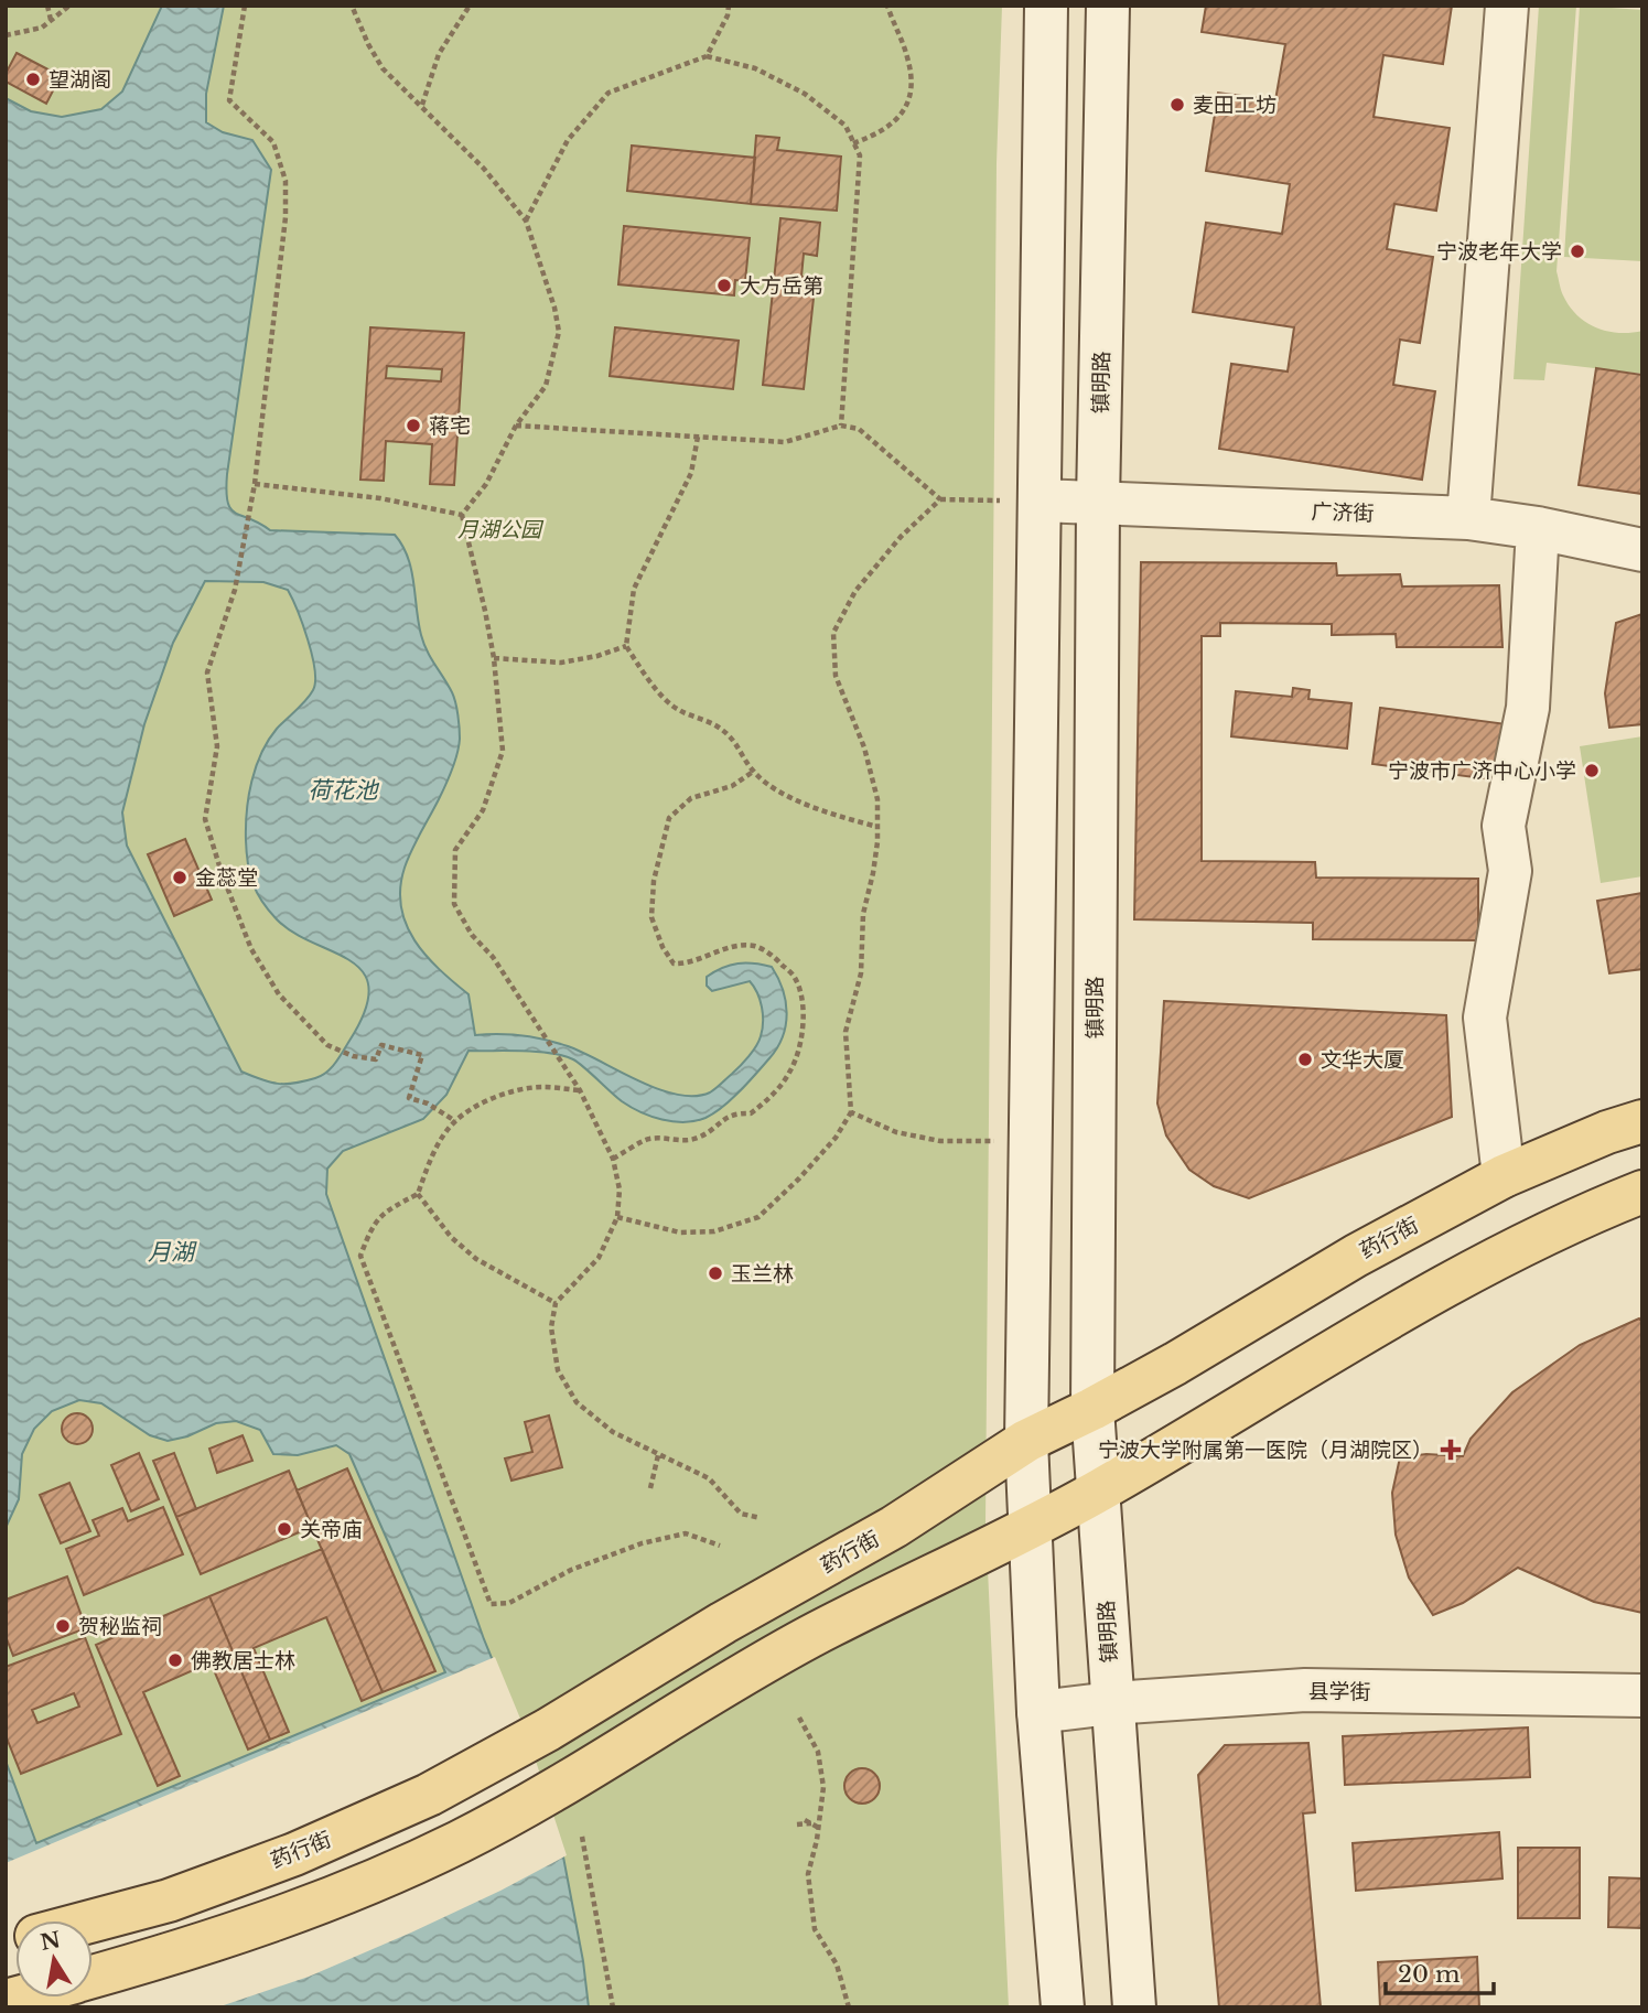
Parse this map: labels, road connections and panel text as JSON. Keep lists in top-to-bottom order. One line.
{"streets":{"main road":["镇明路","广济街","药行街","县学街"]},"crossings":[["镇明路","广济街"],["镇明路","药行街"],["镇明路","县学街"]],"water":["荷花池","月湖"],"parks":["月湖公园"],"places":{"other":["望湖阁","麦田工坊","宁波老年大学","大方岳第","蒋宅","宁波市广济中心小学","金蕊堂","文华大厦","玉兰林","关帝庙","贺秘监祠","佛教居士林"],"health":["宁波大学附属第一医院（月湖院区）"]},"scale_bar":"20 m","north":"top"}
